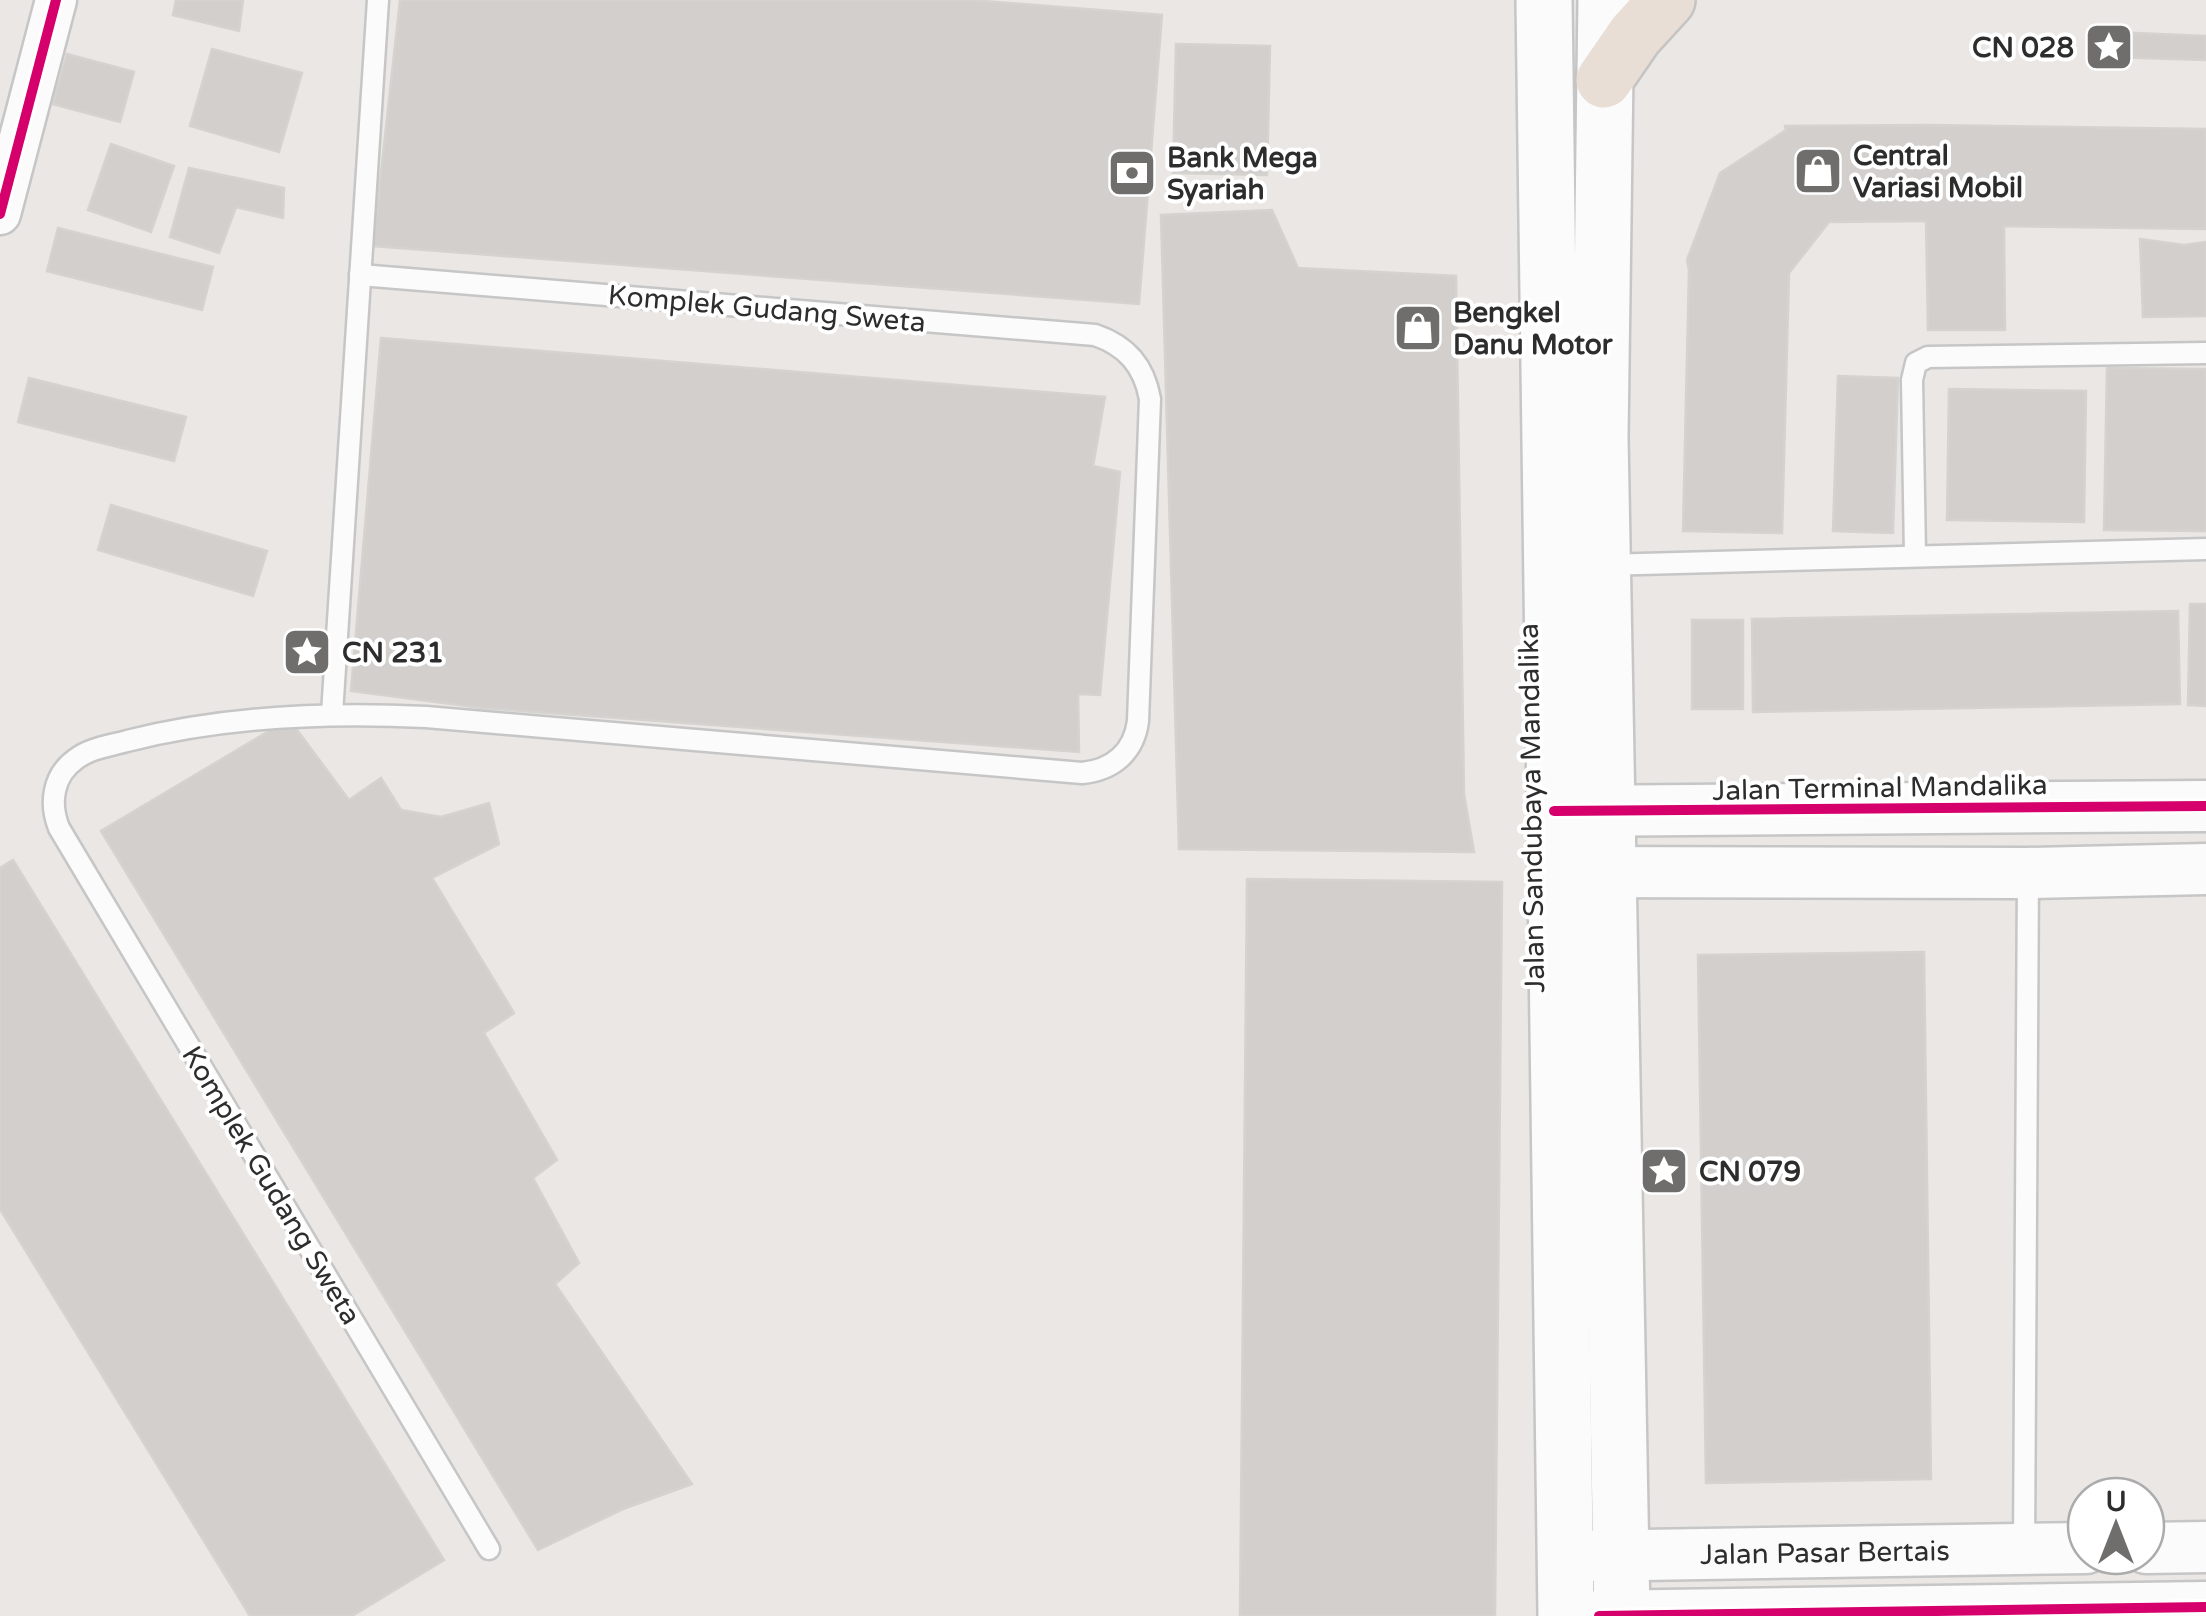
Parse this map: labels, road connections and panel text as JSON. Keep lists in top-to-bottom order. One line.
{"streets":{"main road":["Jalan Sandubaya Mandalika"],"street":["Jalan Terminal Mandalika","Jalan Pasar Bertais"],"lane":["Komplek Gudang Sweta"]},"crossings":[["Jalan Terminal Mandalika","Jalan Sandubaya Mandalika"],["Jalan Sandubaya Mandalika","Jalan Pasar Bertais"]],"places":{"place":["CN 028","CN 231","CN 079"],"shop":["Central Variasi Mobil","Bengkel Danu Motor"],"bank":["Bank Mega Syariah"]},"north":"top"}
